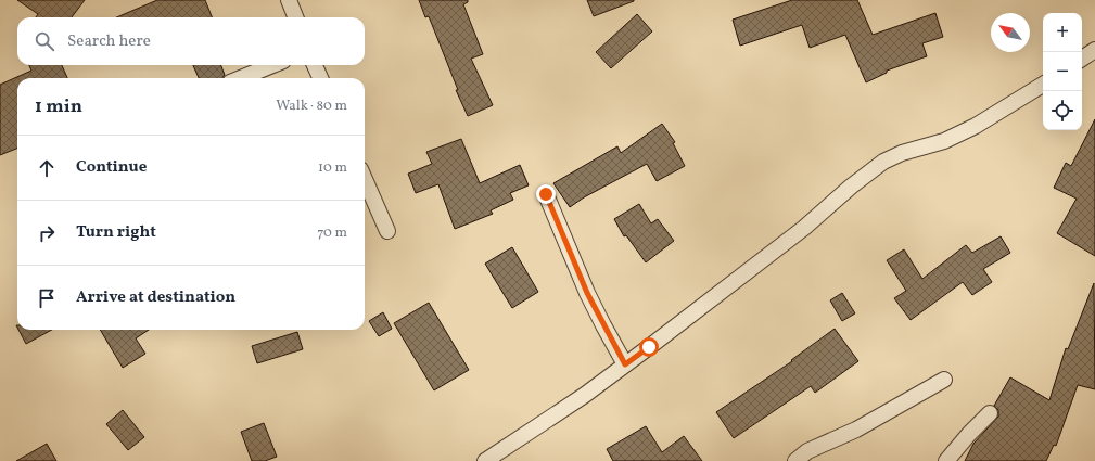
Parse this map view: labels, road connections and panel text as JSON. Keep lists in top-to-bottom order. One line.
{"north":"top left","page":{"map_buttons":["+","−"],"search":"Search here","heading":["1 min","Walk · 80 m"],"list":[["Continue","10 m"],["Turn right","70 m"],"Arrive at destination"]}}
